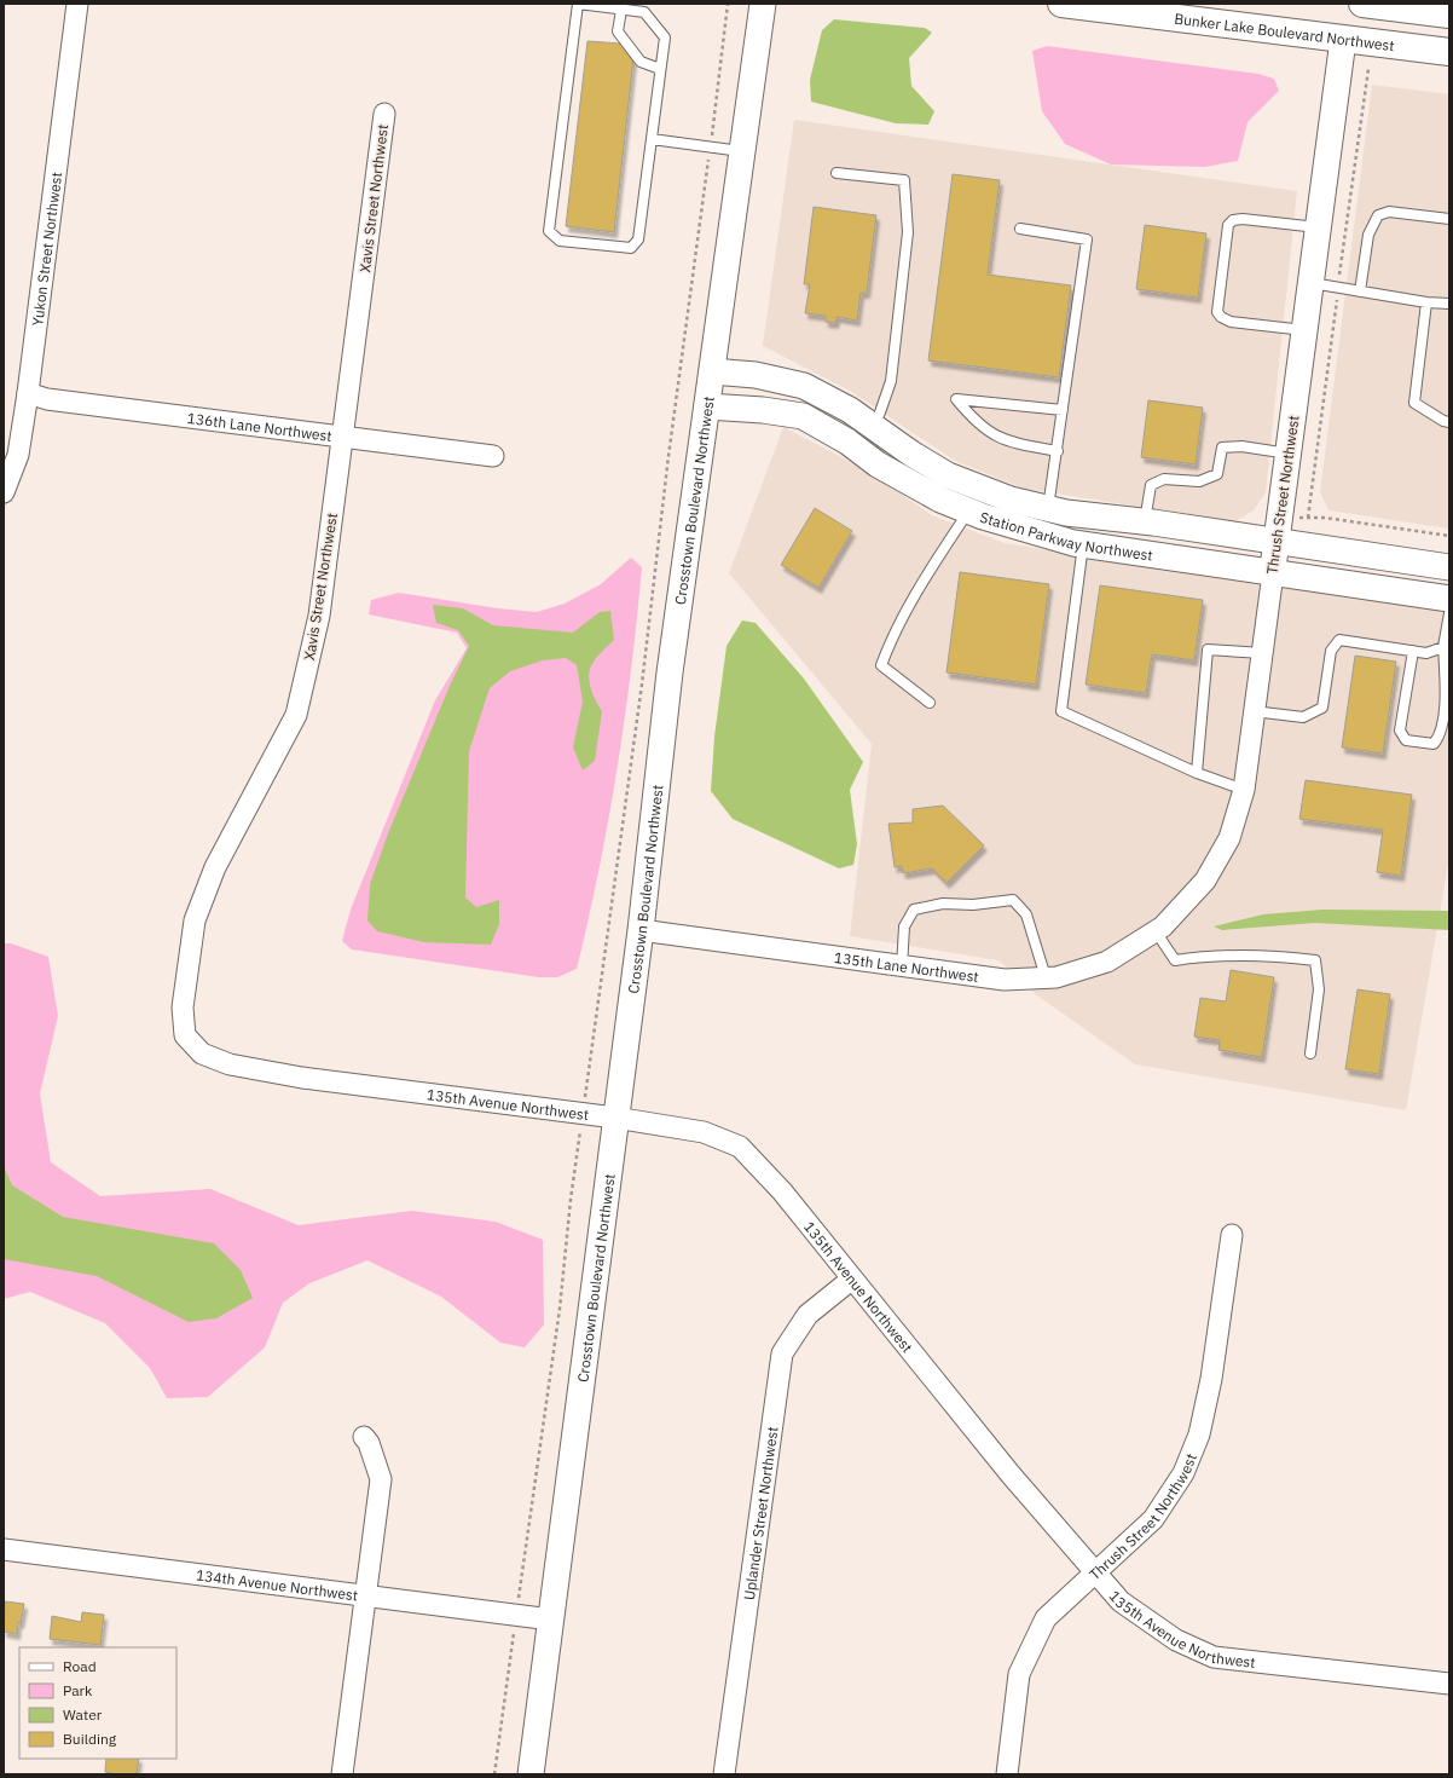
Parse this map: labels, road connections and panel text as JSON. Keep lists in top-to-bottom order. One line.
{"streets":{"main road":["Bunker Lake Boulevard Northwest"],"street":["Xavis Street Northwest","Yukon Street Northwest","136th Lane Northwest","Thrush Street Northwest","Crosstown Boulevard Northwest","Station Parkway Northwest","135th Lane Northwest","135th Avenue Northwest","Uplander Street Northwest","134th Avenue Northwest"]},"crossings":[["Bunker Lake Boulevard Northwest","Thrush Street Northwest"],["Xavis Street Northwest","136th Lane Northwest"],["Xavis Street Northwest","135th Avenue Northwest"],["Yukon Street Northwest","136th Lane Northwest"],["Thrush Street Northwest","Station Parkway Northwest"],["Thrush Street Northwest","135th Lane Northwest"],["Thrush Street Northwest","135th Avenue Northwest"],["Crosstown Boulevard Northwest","Station Parkway Northwest"],["Crosstown Boulevard Northwest","135th Lane Northwest"],["Crosstown Boulevard Northwest","135th Avenue Northwest"],["Crosstown Boulevard Northwest","134th Avenue Northwest"],["135th Avenue Northwest","Uplander Street Northwest"]],"legend":["Road","Park","Water","Building"]}
